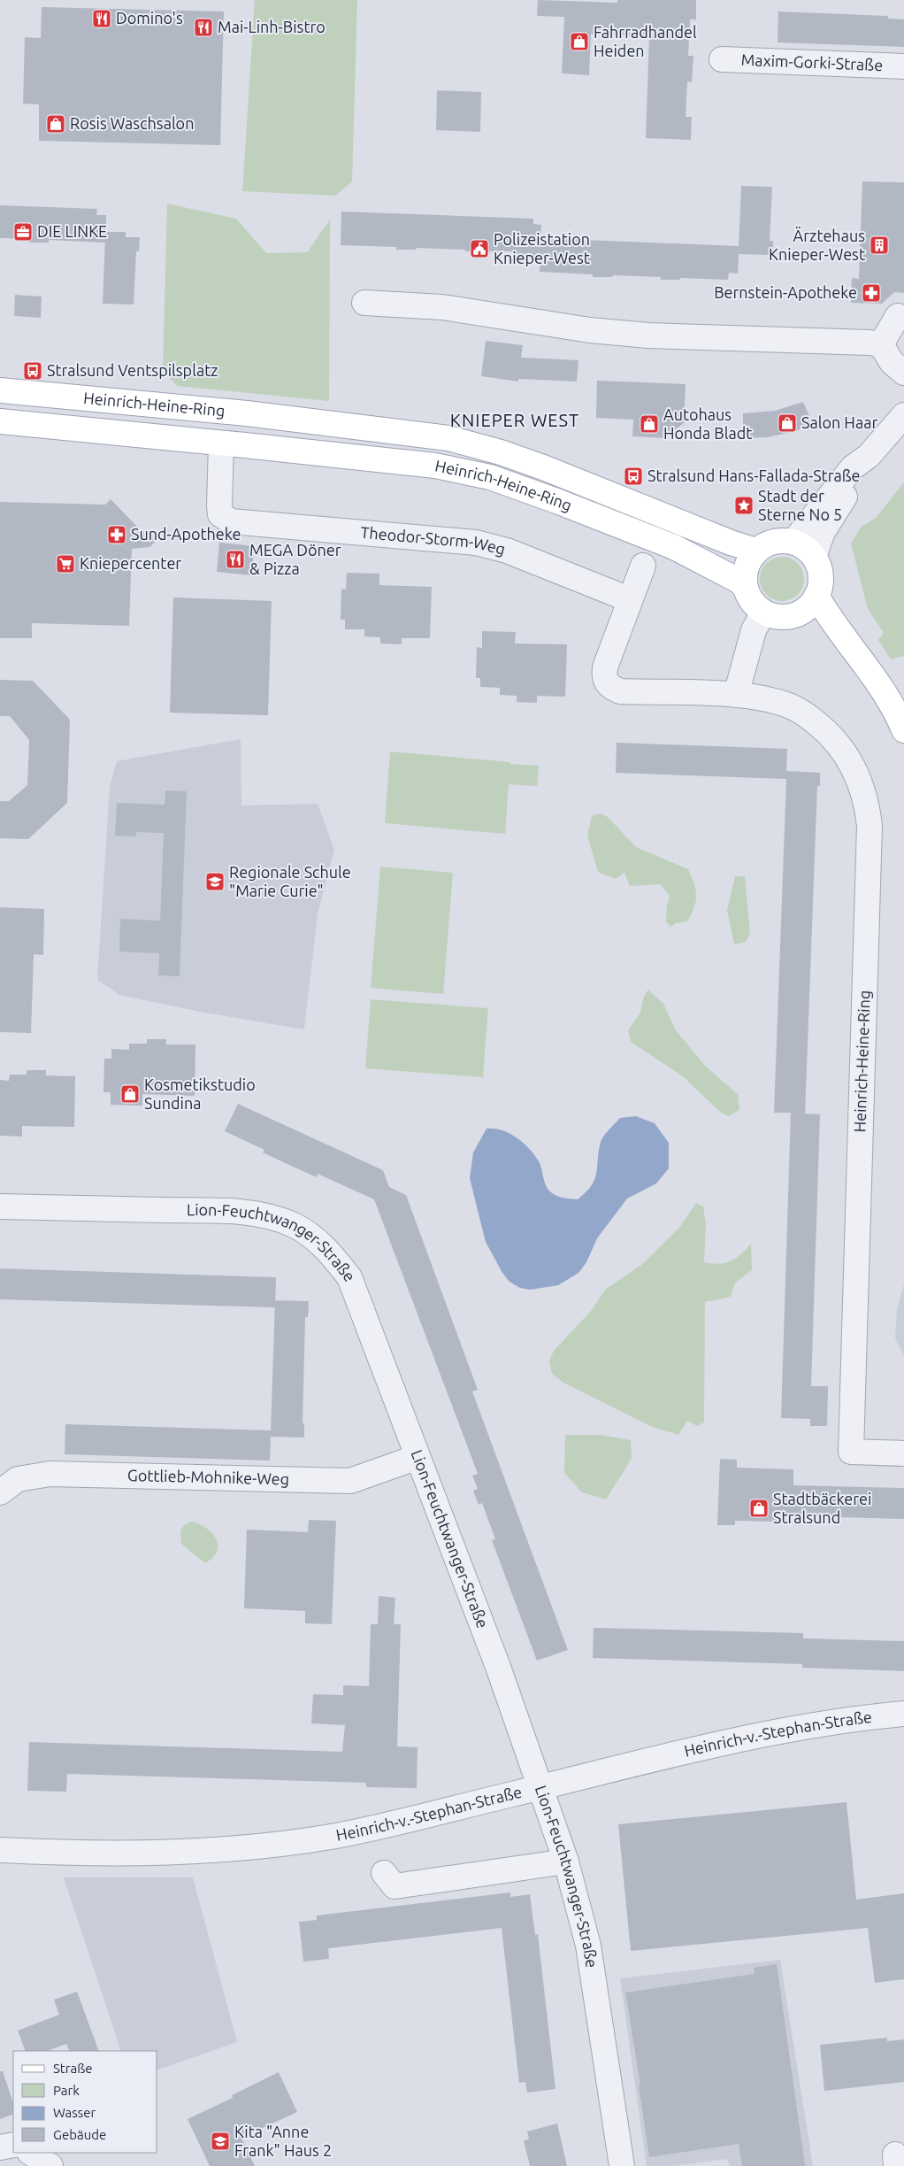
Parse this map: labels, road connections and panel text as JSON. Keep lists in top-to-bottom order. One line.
{"streets":{"main road":["Heinrich-Heine-Ring"],"street":["Maxim-Gorki-Straße","Theodor-Storm-Weg","Lion-Feuchtwanger-Straße","Gottlieb-Mohnike-Weg","Heinrich-v.-Stephan-Straße"]},"crossings":[["Heinrich-Heine-Ring","Theodor-Storm-Weg"],["Lion-Feuchtwanger-Straße","Gottlieb-Mohnike-Weg"],["Lion-Feuchtwanger-Straße","Heinrich-v.-Stephan-Straße"]],"districts":["KNIEPER WEST"],"places":{"restaurant":["Domino's","Mai-Linh-Bistro","MEGA Döner & Pizza"],"shop":["Fahrradhandel Heiden","Rosis Waschsalon","Salon Haar","Autohaus Honda Bladt","Kosmetikstudio Sundina","Stadtbäckerei Stralsund"],"office":["DIE LINKE"],"building":["Ärztehaus Knieper-West"],"public building":["Polizeistation Knieper-West"],"pharmacy":["Bernstein-Apotheke","Sund-Apotheke"],"bus stop":["Stralsund Ventspilsplatz","Stralsund Hans-Fallada-Straße"],"place":["Stadt der Sterne No 5"],"supermarket":["Kniepercenter"],"school or university":["Regionale Schule \"Marie Curie\"","Kita \"Anne Frank\" Haus 2"]},"legend":["Straße","Park","Wasser","Gebäude"]}
